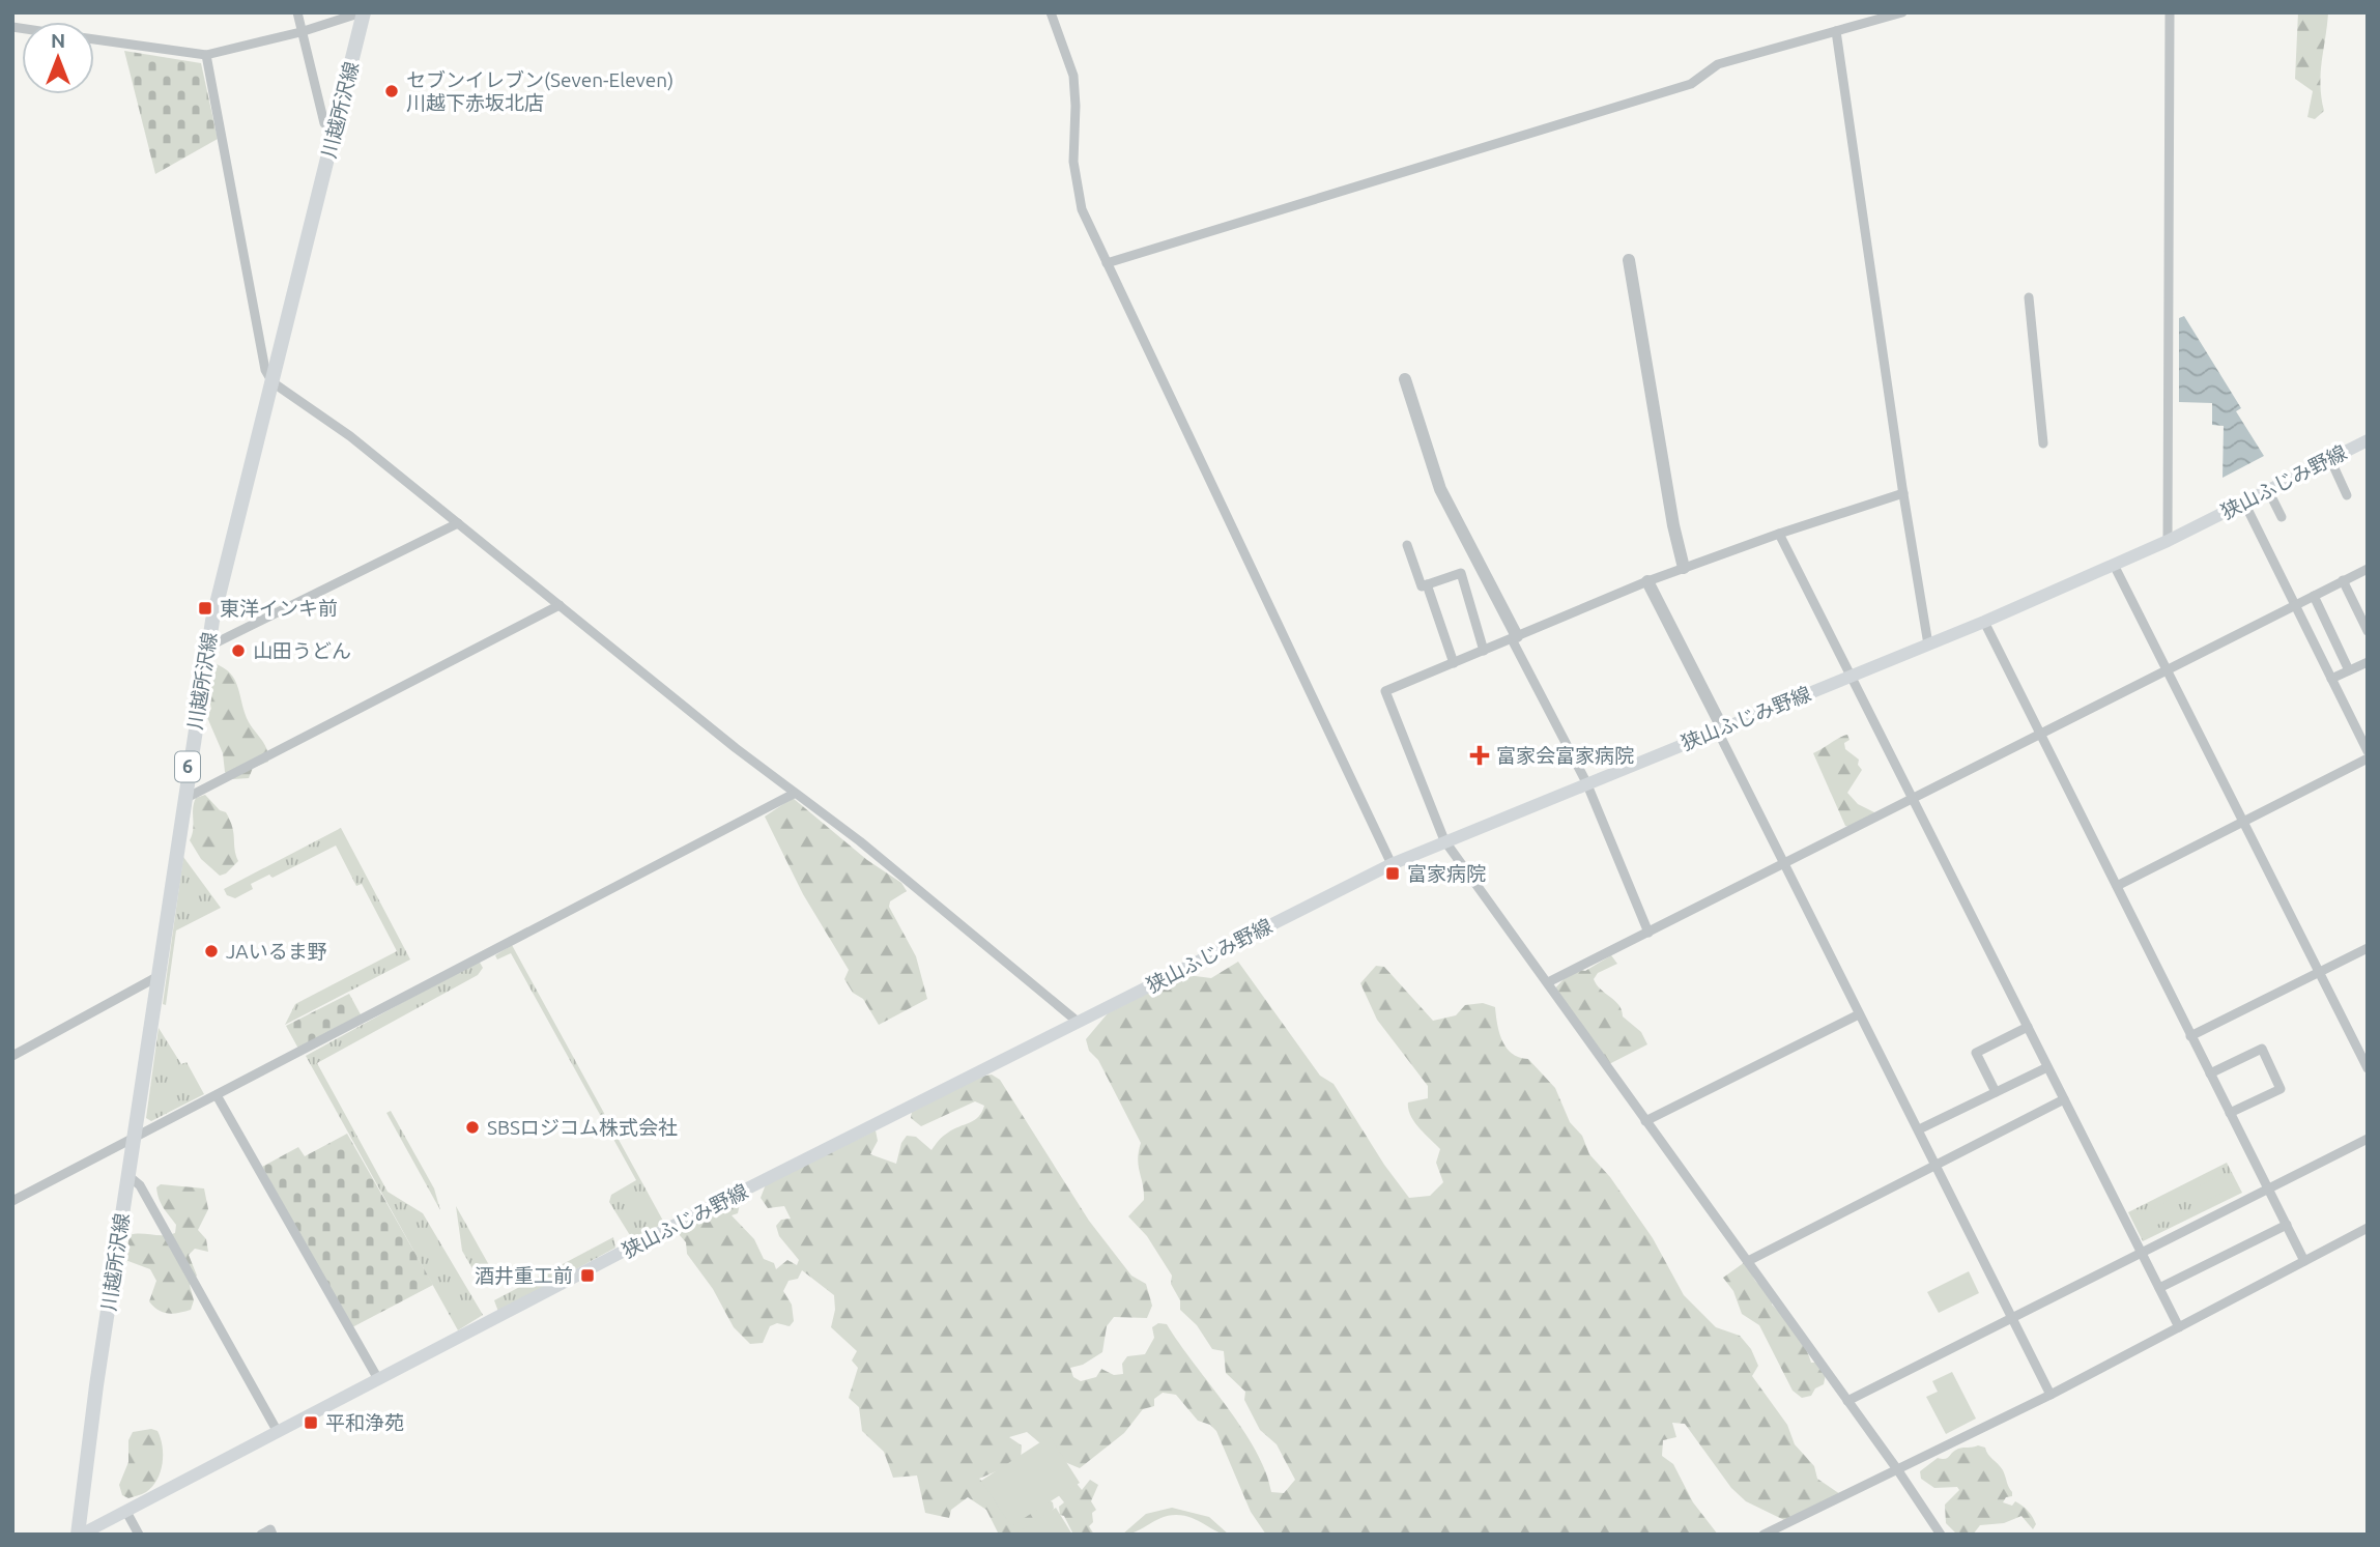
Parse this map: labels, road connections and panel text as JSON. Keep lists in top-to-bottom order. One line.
{"streets":{"main road":["川越所沢線","狭山ふじみ野線","6"]},"crossings":[["川越所沢線","狭山ふじみ野線"]],"places":{"other":["セブンイレブン(Seven-Eleven) 川越下赤坂北店","山田うどん","JAいるま野","SBSロジコム株式会社"],"transit":["東洋インキ前","富家病院","酒井重工前","平和浄苑"],"health":["富家会富家病院"]},"north":"top"}
